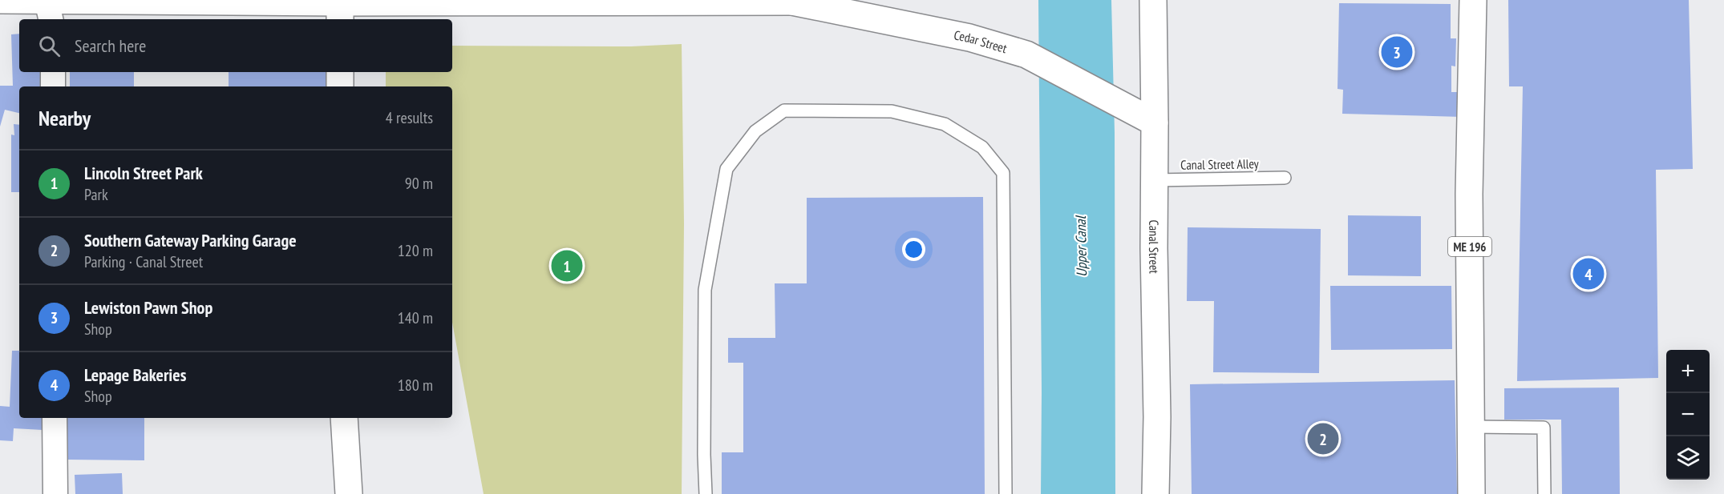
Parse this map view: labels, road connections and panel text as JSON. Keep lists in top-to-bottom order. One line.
{"streets":{"main road":["Cedar Street","ME 196","Canal Street"],"lane":["Canal Street Alley"]},"crossings":[["Cedar Street","Canal Street"],["Canal Street Alley","Canal Street"]],"water":["Upper Canal"],"page":{"search":"Search here","pins":["3","1","4","2"],"heading":["Nearby","4 results"],"list":[{"mark":"1","name":"Lincoln Street Park","note":"Park","value":"90 m"},{"mark":"2","name":"Southern Gateway Parking Garage","note":"Parking · Canal Street","value":"120 m"},{"mark":"3","name":"Lewiston Pawn Shop","note":"Shop","value":"140 m"},{"mark":"4","name":"Lepage Bakeries","note":"Shop","value":"180 m"}],"map_buttons":["+","−"]}}
